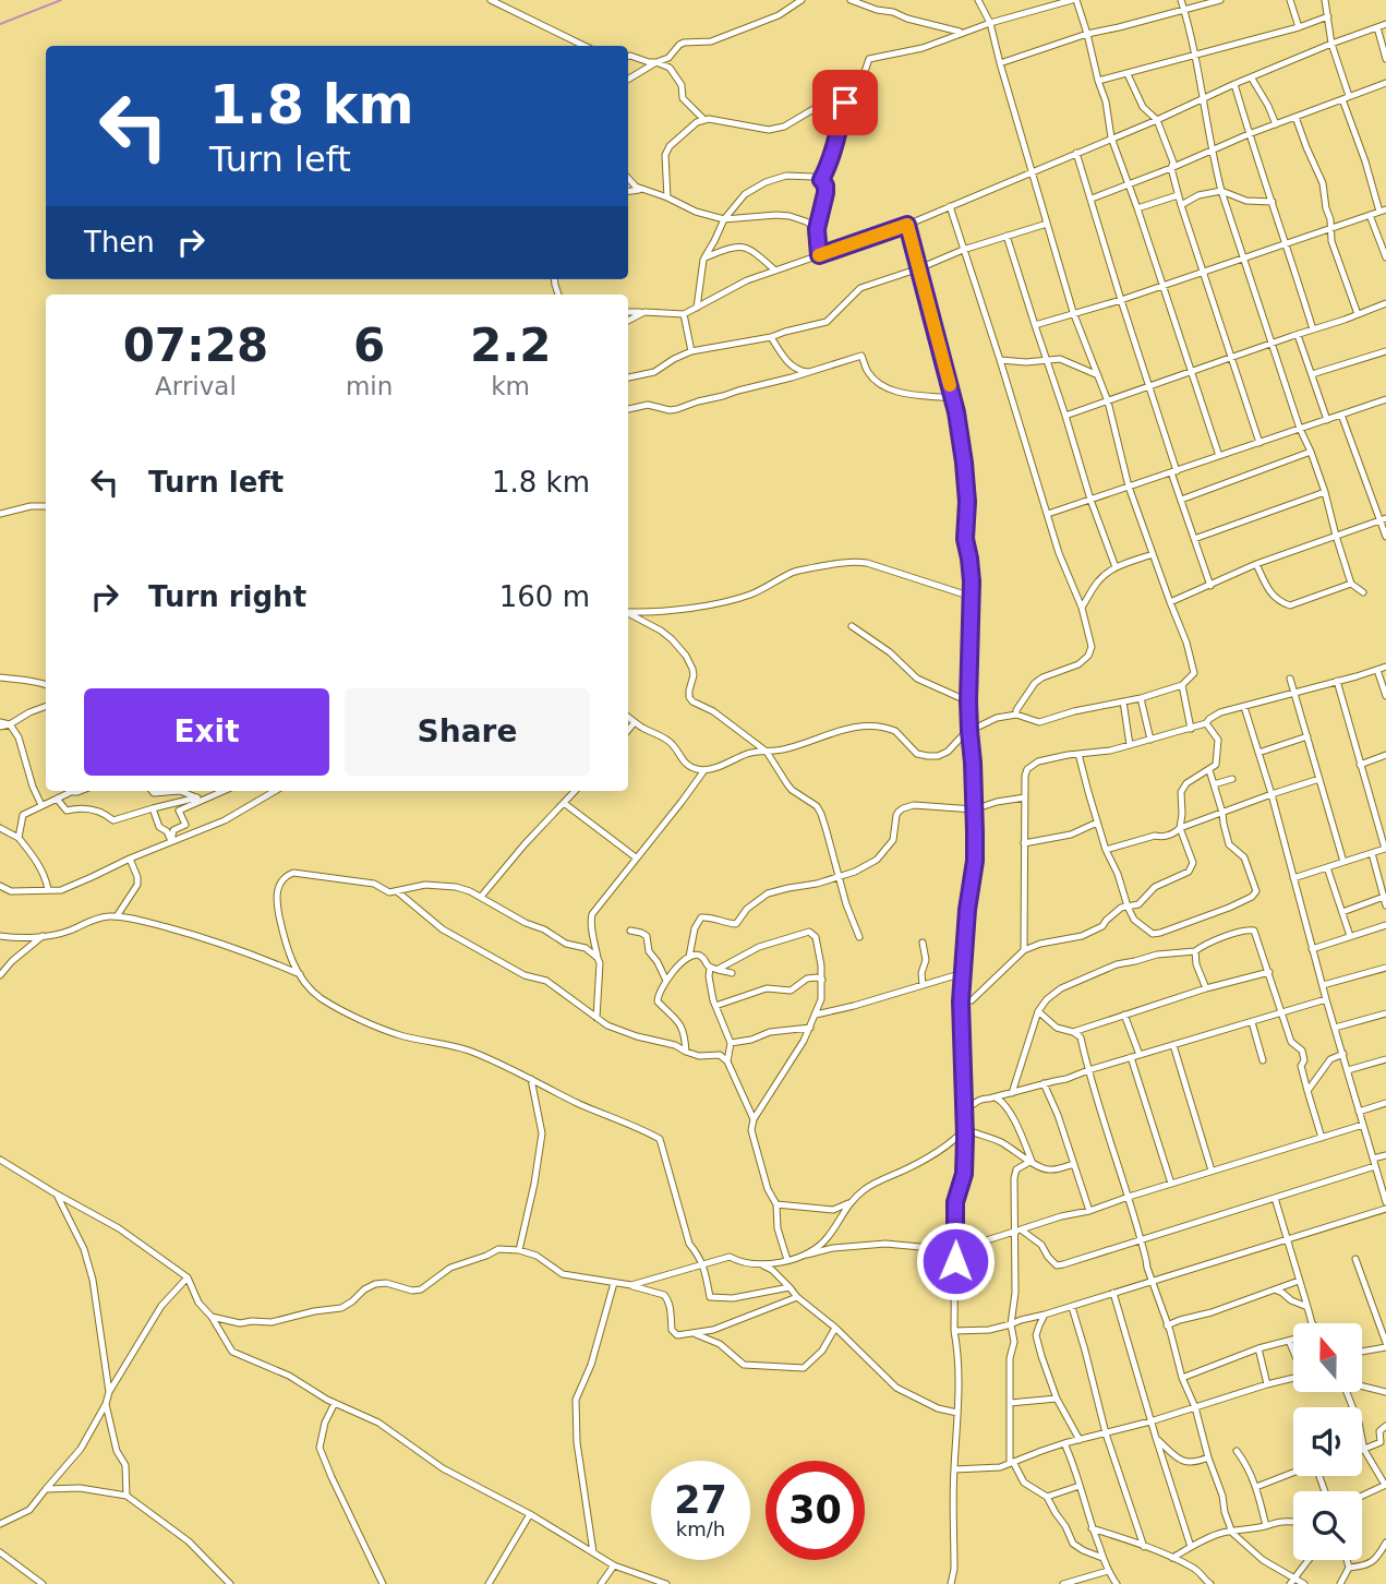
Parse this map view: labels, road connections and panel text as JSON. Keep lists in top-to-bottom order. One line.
{"north":"top","page":{"turn":["1.8 km","Turn left"],"then":"Then","eta":["07:28","Arrival","6","min","2.2","km"],"list":[{"name":"Turn left","value":"1.8 km"},{"name":"Turn right","value":"160 m"}],"buttons":["Exit","Share"],"speed":"27 km/h","limit":"30"}}
